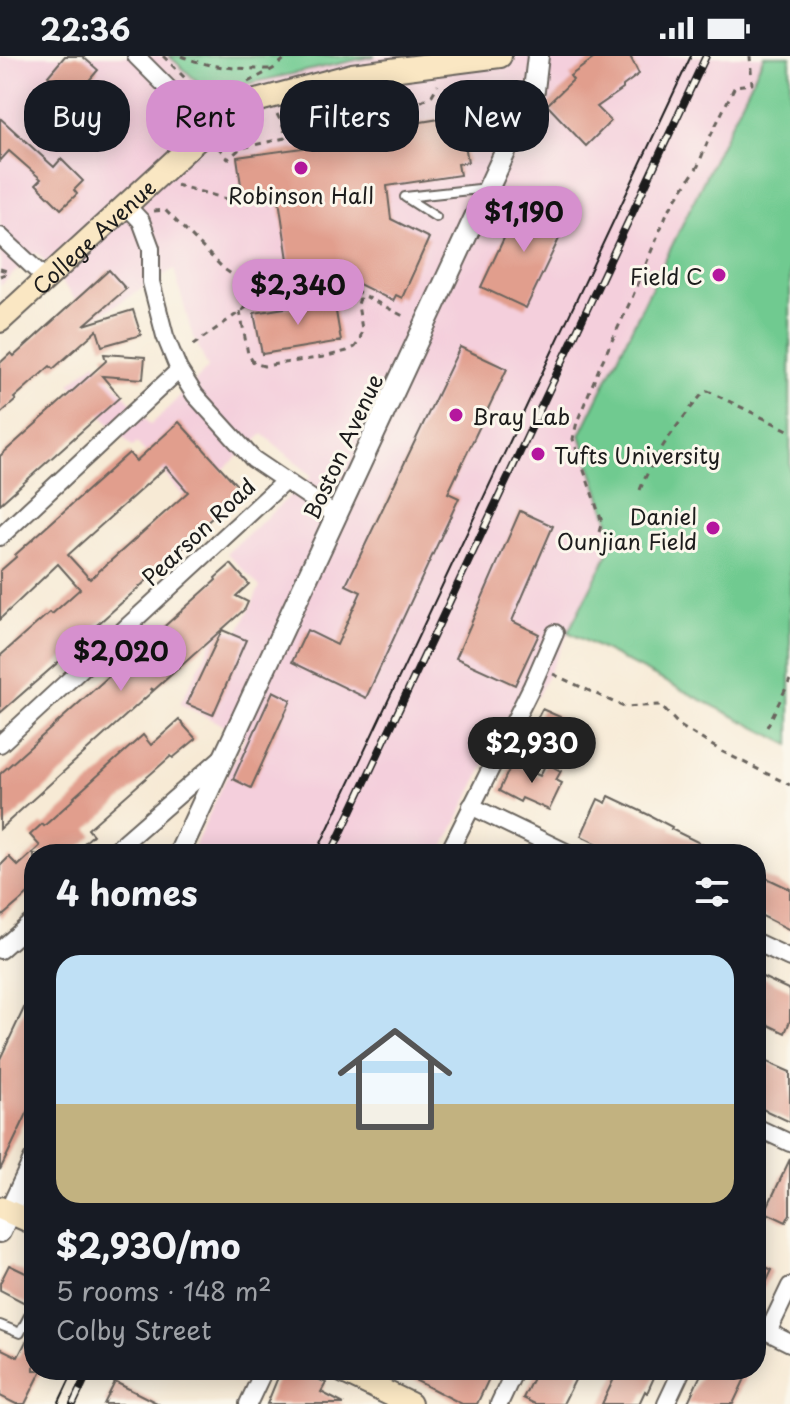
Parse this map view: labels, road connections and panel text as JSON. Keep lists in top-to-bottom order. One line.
{"streets":{"main road":["College Avenue"],"street":["Boston Avenue","Pearson Road"]},"places":["Robinson Hall","Field C","Bray Lab","Tufts University","Daniel Ounjian Field"],"page":{"status":"22:36","chip":["Buy","Rent","Filters","New"],"price":["$1,190","$2,340","$2,020","$2,930"],"heading":"4 homes","list":[{"name":"$2,930/mo","note":"5 rooms · 148 m² · Colby Street"}]}}
